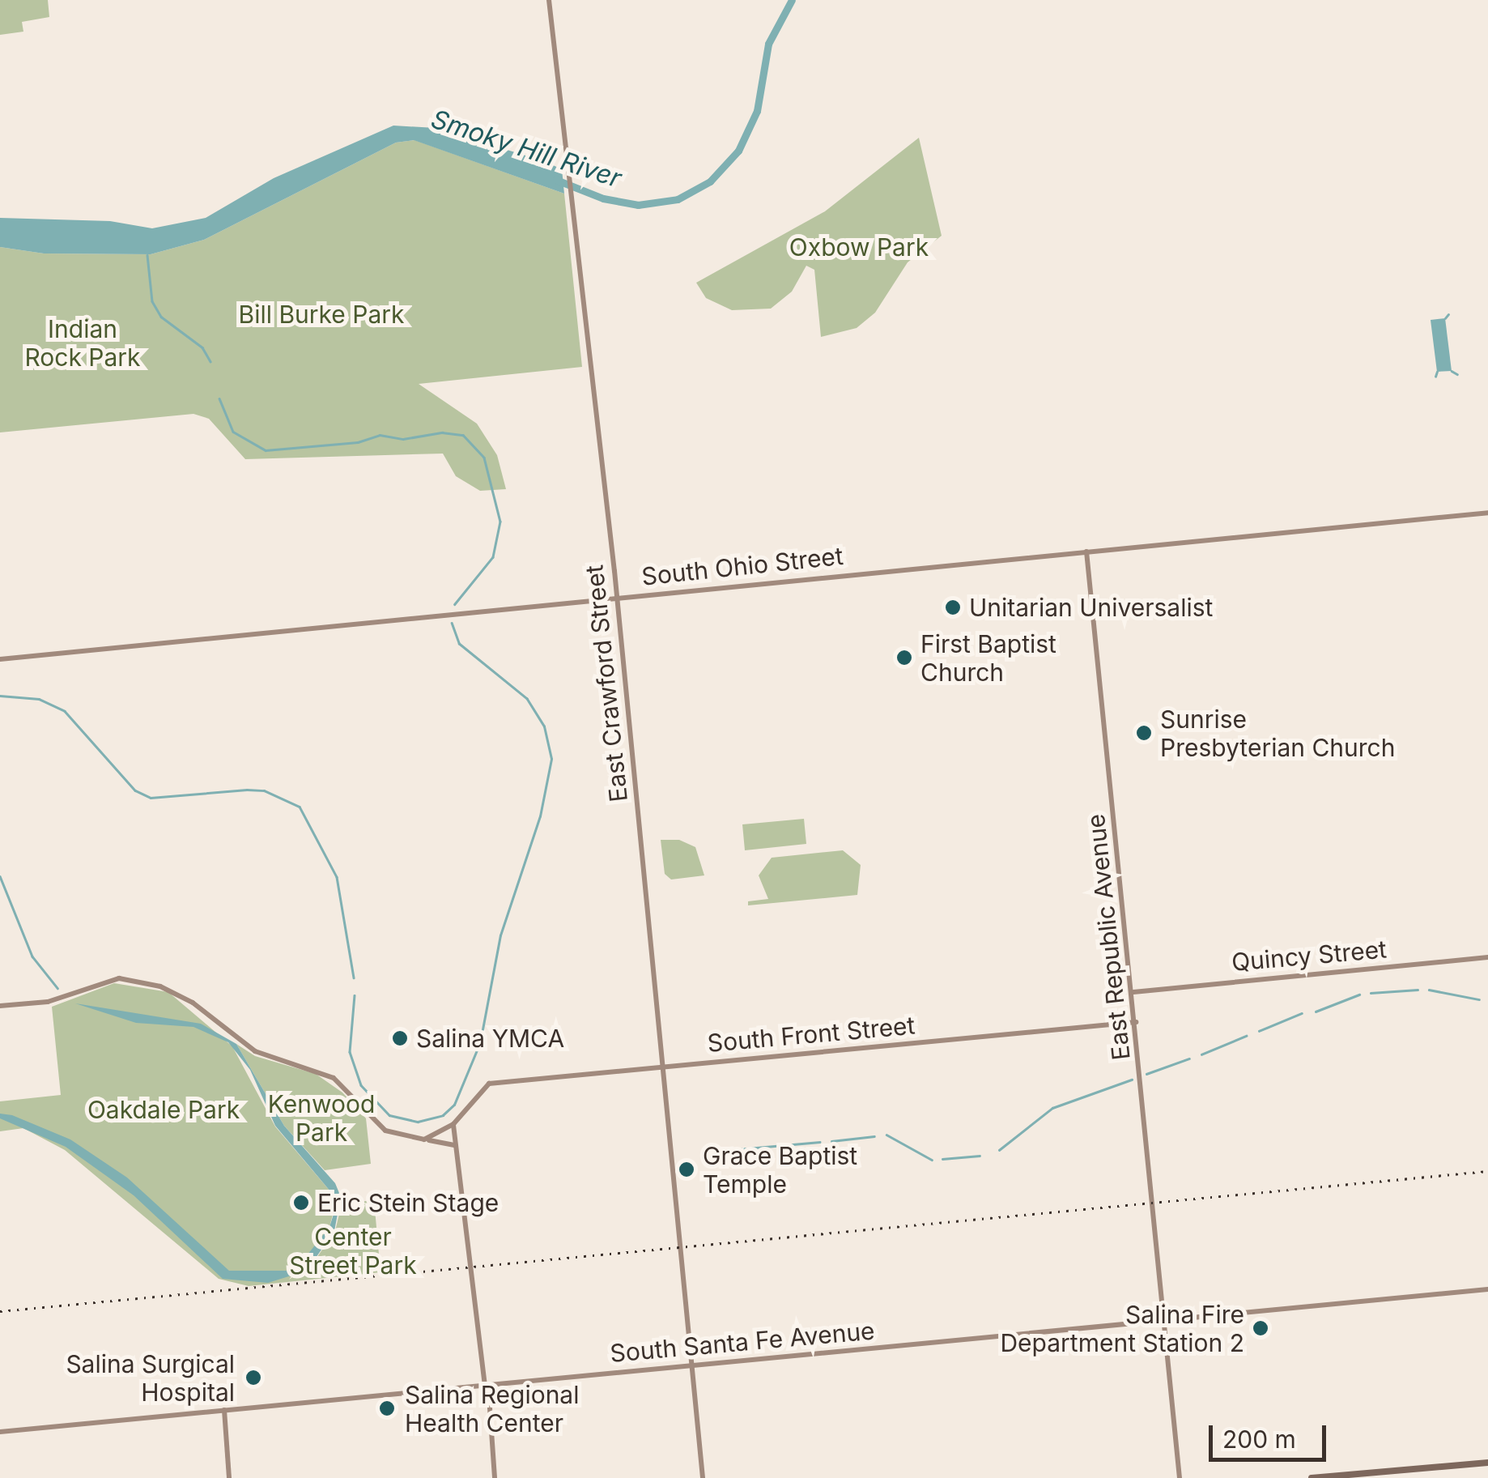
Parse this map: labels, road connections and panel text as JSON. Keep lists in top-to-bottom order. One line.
{"streets":{"main road":["South Ohio Street","East Crawford Street","East Republic Avenue","Quincy Street","South Front Street","South Santa Fe Avenue"]},"crossings":[["South Ohio Street","East Crawford Street"],["South Ohio Street","East Republic Avenue"],["East Crawford Street","South Front Street"],["East Crawford Street","South Santa Fe Avenue"],["East Republic Avenue","Quincy Street"],["East Republic Avenue","South Front Street"],["East Republic Avenue","South Santa Fe Avenue"]],"water":["Smoky Hill River"],"parks":["Oxbow Park","Bill Burke Park","Indian Rock Park","Kenwood Park","Oakdale Park","Center Street Park"],"places":["Unitarian Universalist","First Baptist Church","Sunrise Presbyterian Church","Salina YMCA","Grace Baptist Temple","Eric Stein Stage","Salina Fire Department Station 2","Salina Surgical Hospital","Salina Regional Health Center"],"scale_bar":"200 m"}
